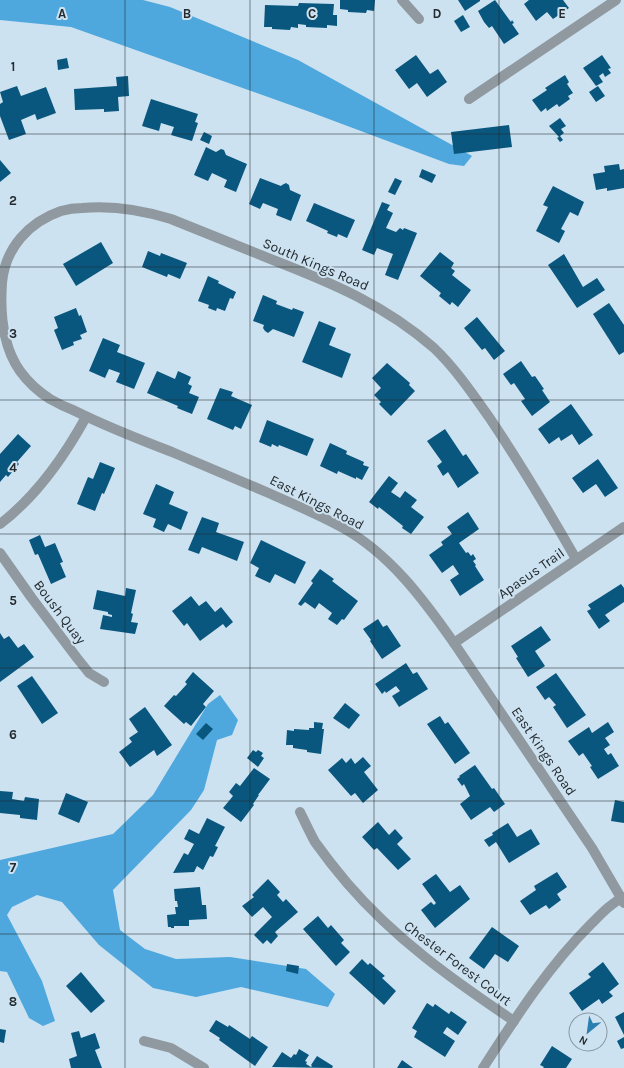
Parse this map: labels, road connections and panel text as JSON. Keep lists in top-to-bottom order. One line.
{"streets":{"street":["South Kings Road","East Kings Road","Apasus Trail","Boush Quay","Chester Forest Court"]},"crossings":[["South Kings Road","East Kings Road"],["South Kings Road","Apasus Trail"],["East Kings Road","Apasus Trail"]],"north":"bottom left","grid":{"columns":["A","B","C","D","E"],"rows":["1","2","3","4","5","6","7","8"]}}
